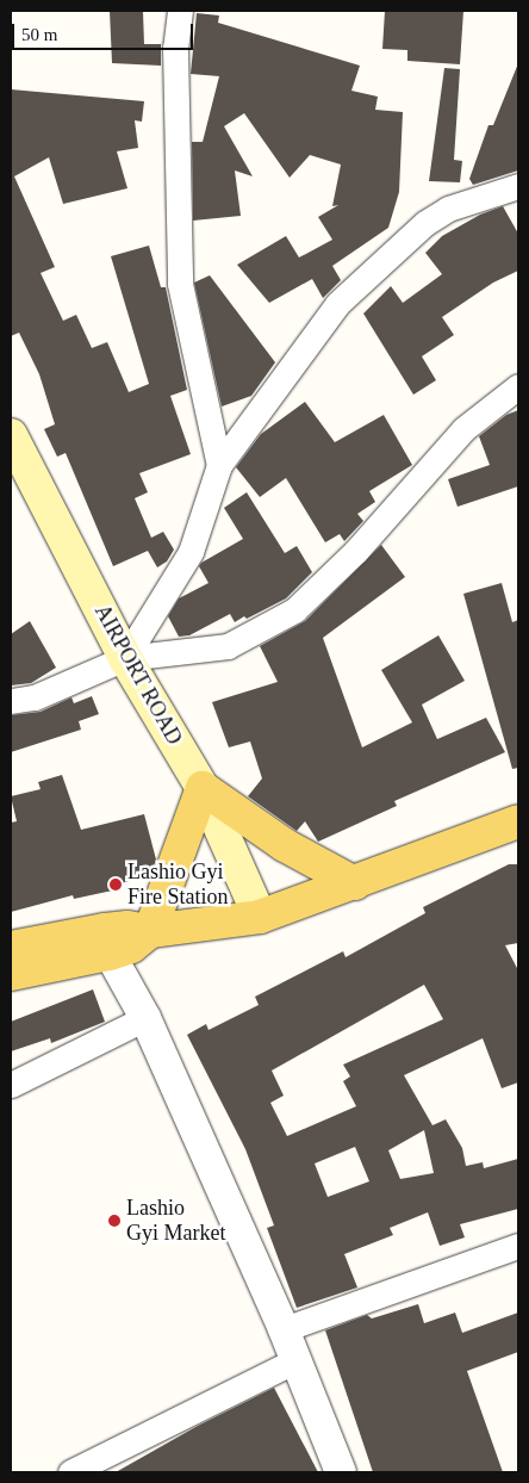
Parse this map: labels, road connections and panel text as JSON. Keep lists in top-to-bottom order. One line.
{"streets":{"main road":["AIRPORT ROAD"]},"places":["Lashio Gyi Fire Station","Lashio Gyi Market"],"scale_bar":"50 m"}
